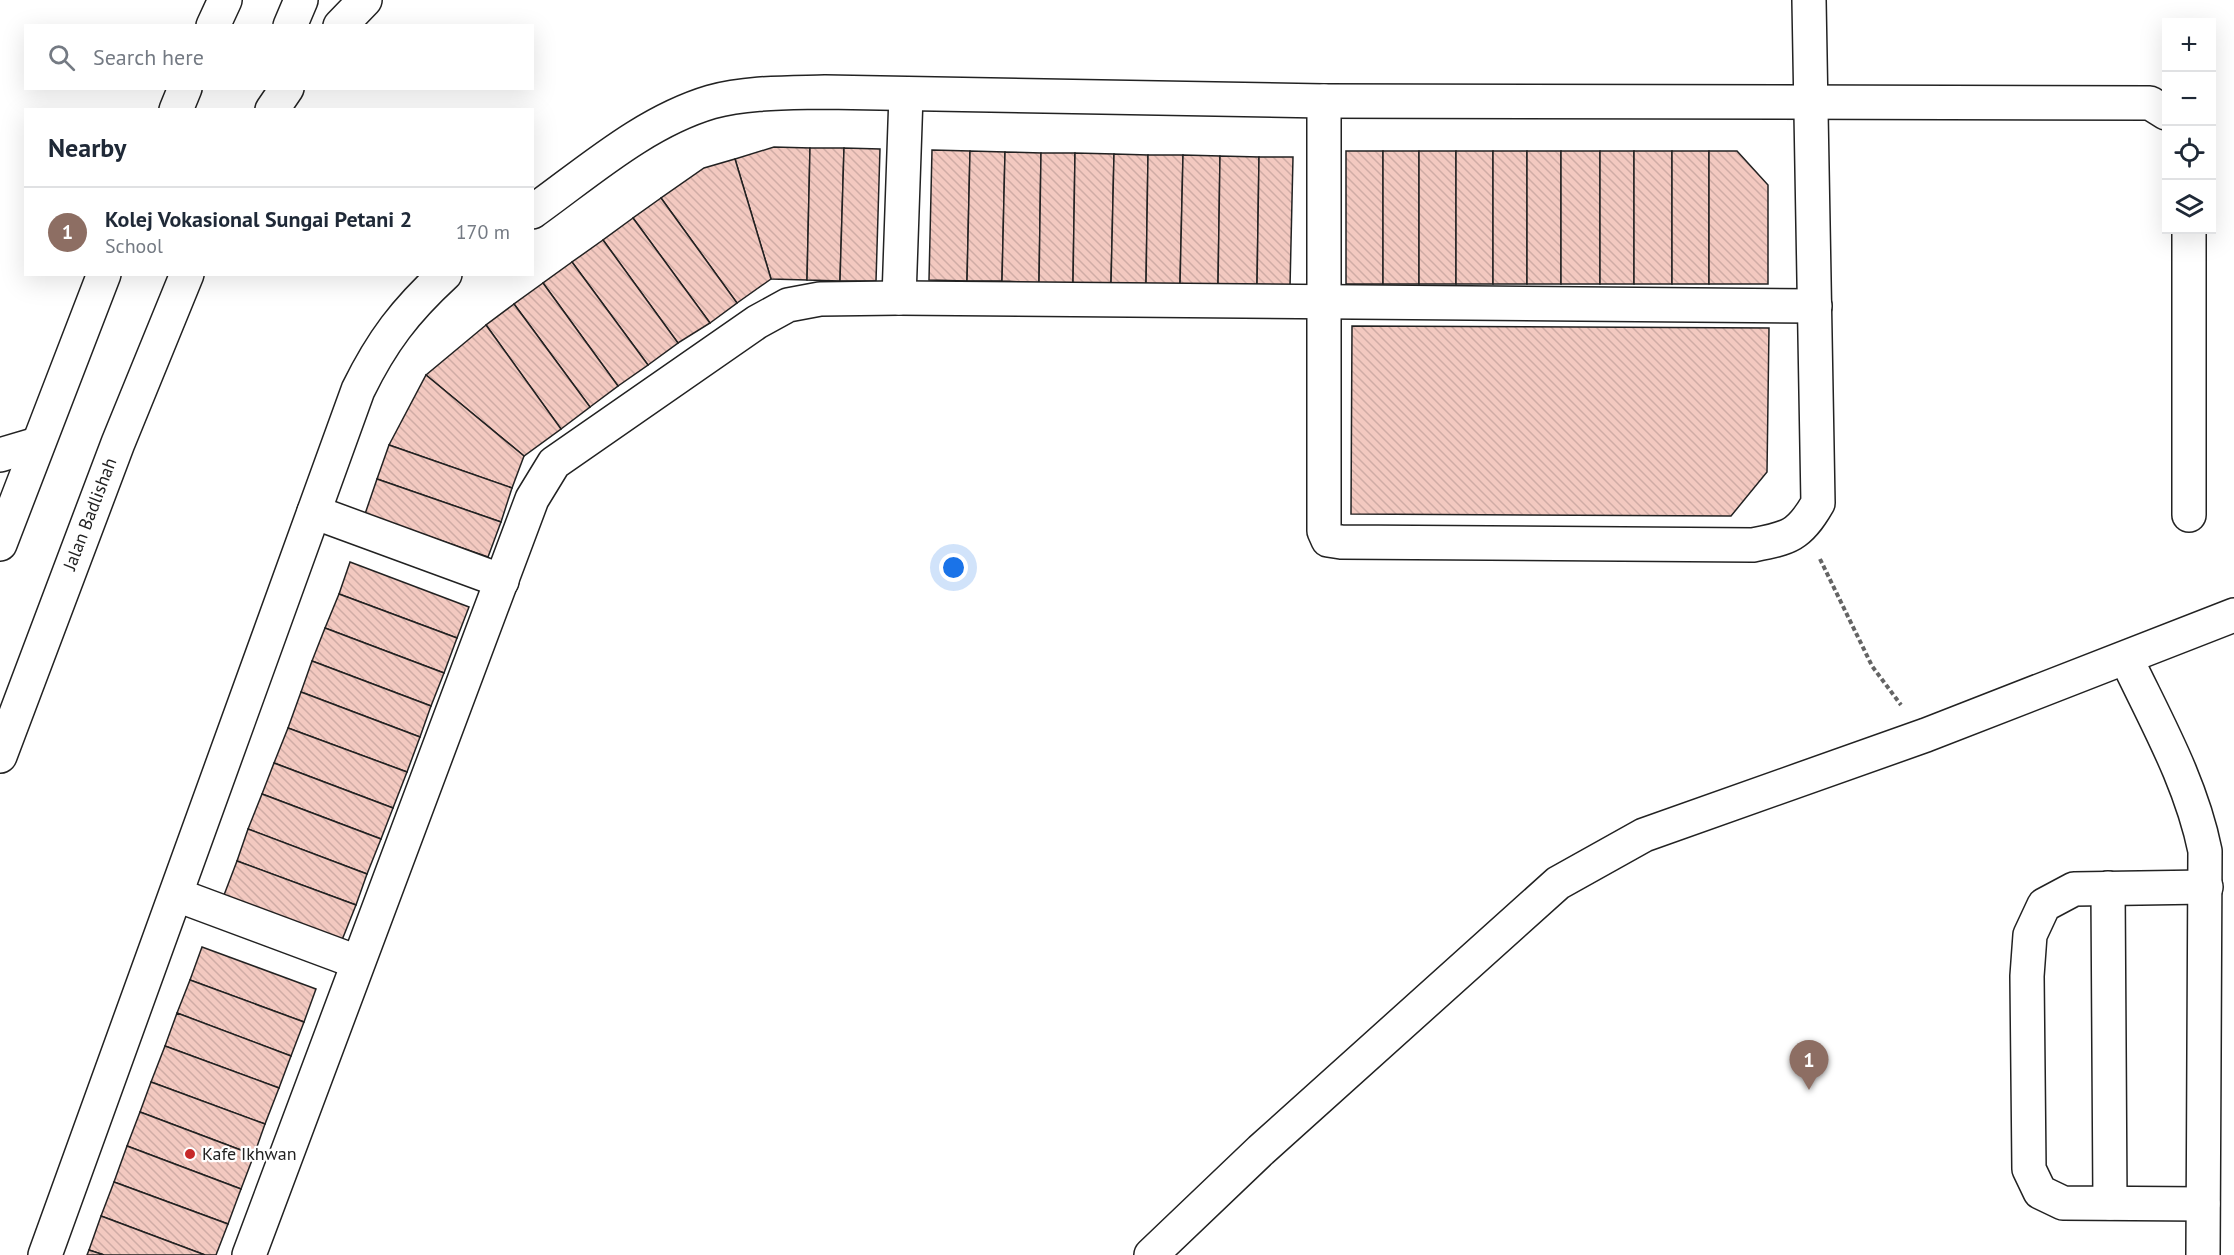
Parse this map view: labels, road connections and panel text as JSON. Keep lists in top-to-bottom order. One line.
{"streets":{"street":["Jalan Badlishah"]},"places":["Kafe Ikhwan"],"page":{"map_buttons":["+","−"],"search":"Search here","heading":"Nearby","list":[{"mark":"1","name":"Kolej Vokasional Sungai Petani 2","note":"School","value":"170 m"}],"pins":"1"}}
